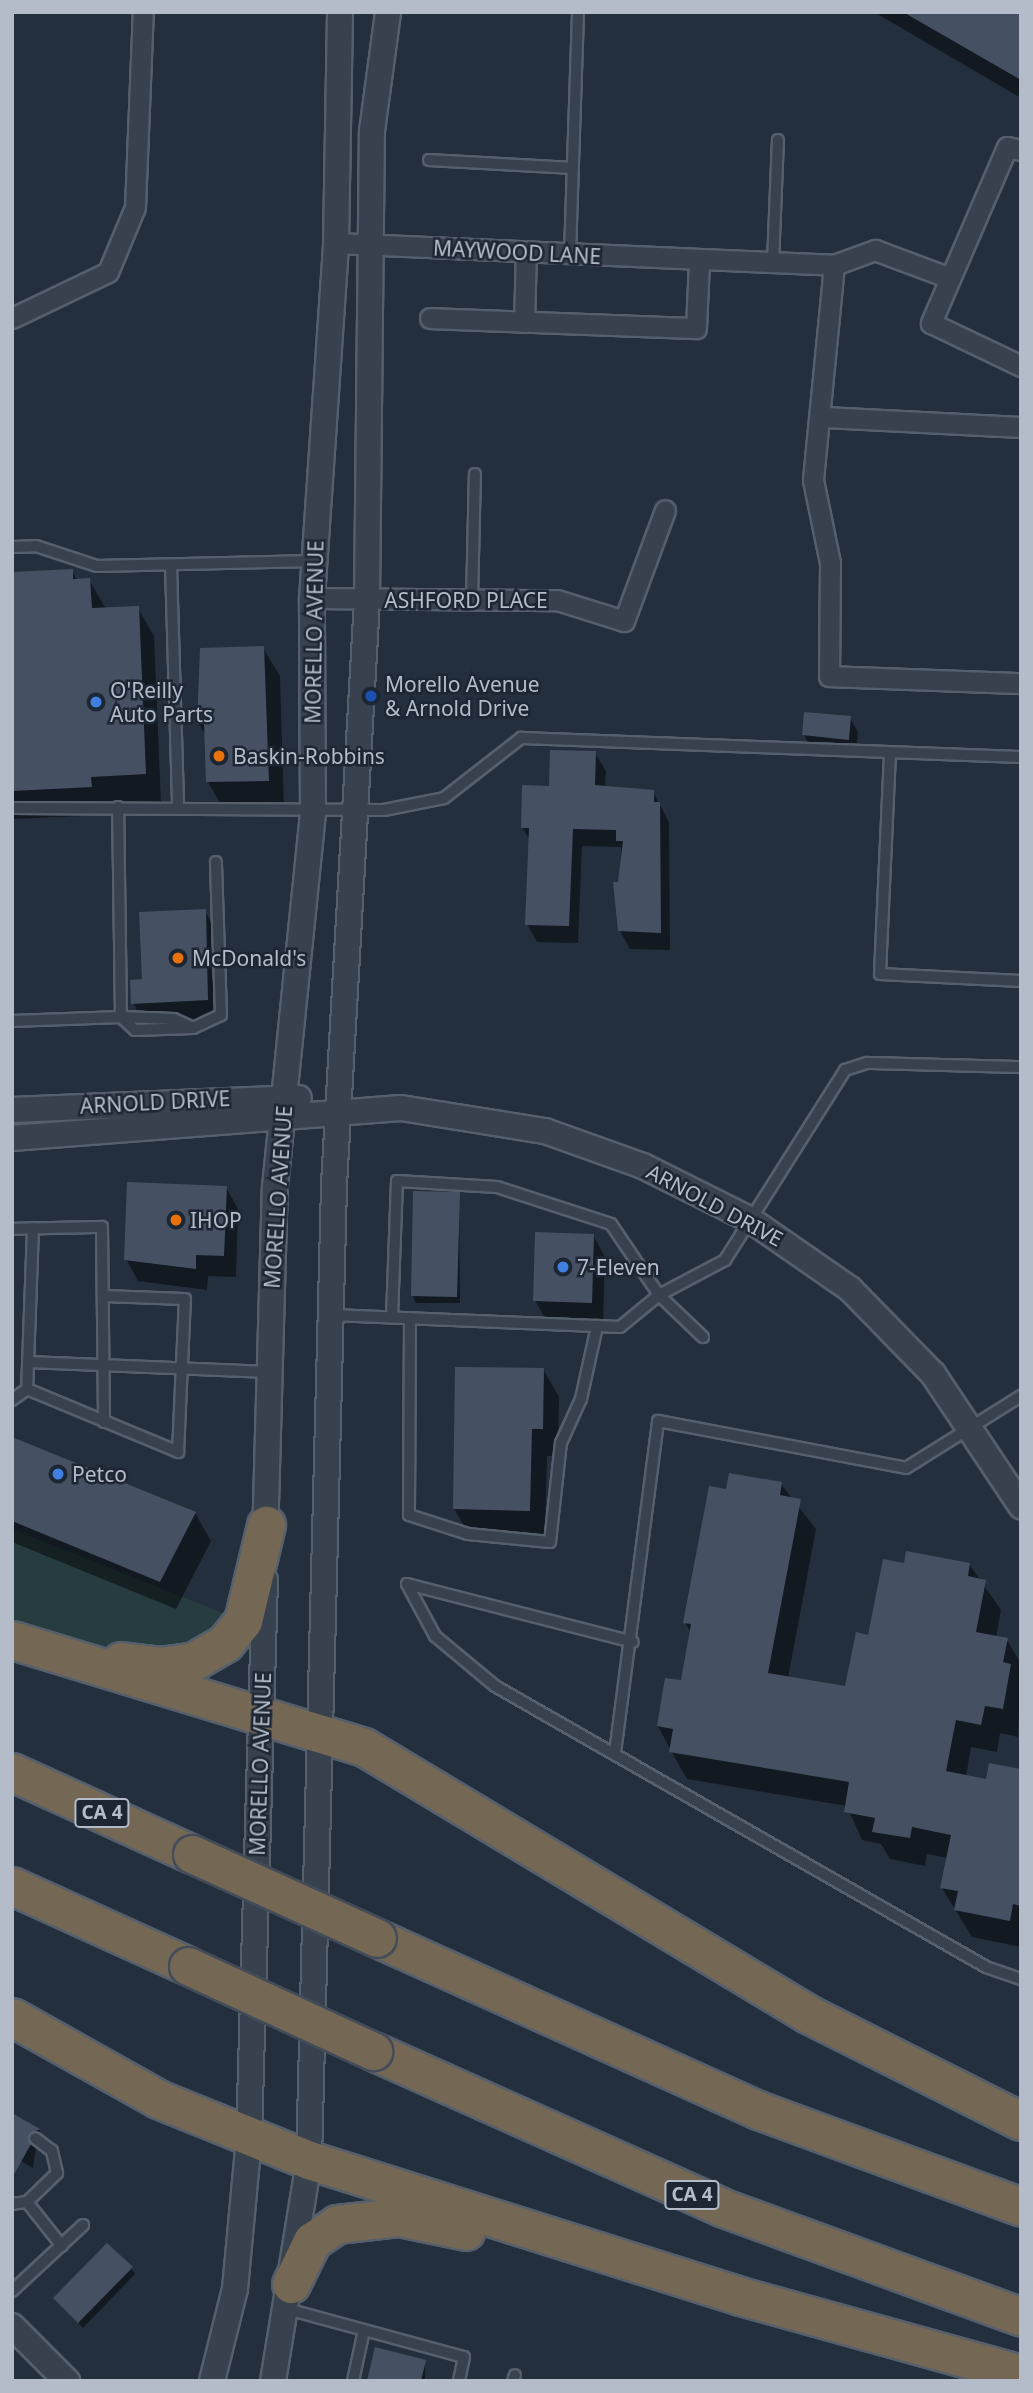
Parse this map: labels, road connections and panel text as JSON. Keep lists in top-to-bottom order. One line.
{"streets":{"highway":["CA 4"],"street":["MAYWOOD LANE","ASHFORD PLACE","MORELLO AVENUE","ARNOLD DRIVE"]},"crossings":[["MAYWOOD LANE","MORELLO AVENUE"],["ASHFORD PLACE","MORELLO AVENUE"],["MORELLO AVENUE","ARNOLD DRIVE"]],"places":["Morello Avenue & Arnold Drive","O'Reilly Auto Parts","Baskin-Robbins","McDonald's","IHOP","7-Eleven","Petco"]}
